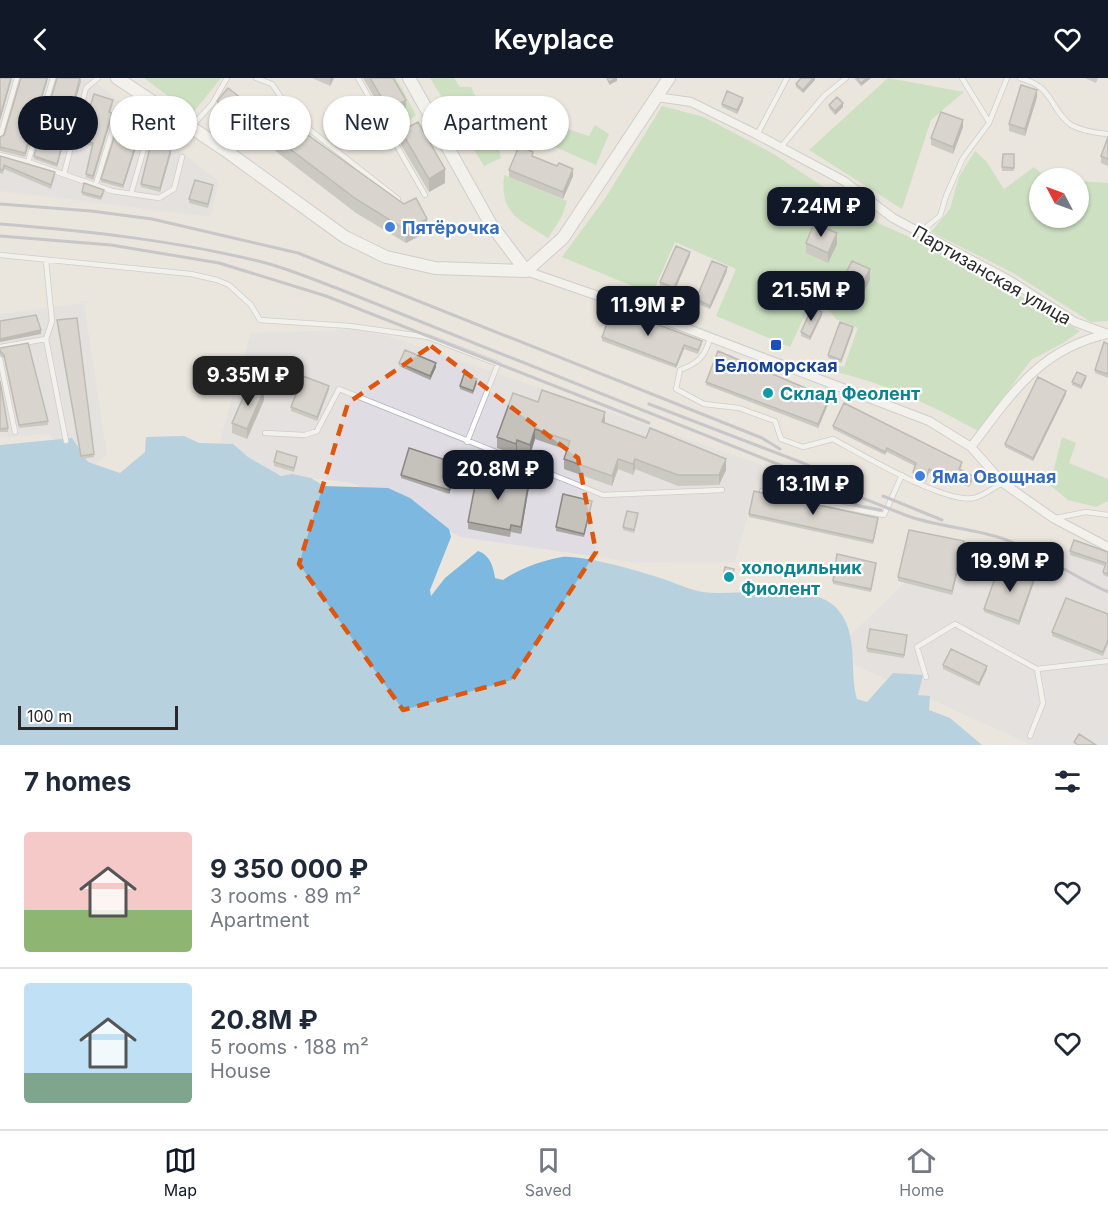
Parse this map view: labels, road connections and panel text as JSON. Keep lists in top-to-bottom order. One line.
{"streets":{"street":["Партизанская улица"]},"places":{"other":["Пятёрочка","Склад Феолент","Яма Овощная","холодильник Фиолент"],"transit":["Беломорская"]},"scale_bar":"100 m","north":"top left","page":{"header":"Keyplace","chip":["Buy","Rent","Filters","New","Apartment"],"price":["7.24M ₽","21.5M ₽","11.9M ₽","9.35M ₽","20.8M ₽","13.1M ₽","19.9M ₽"],"scale":"100 m","heading":"7 homes","list":[{"name":"9 350 000 ₽","note":"3 rooms · 89 m² · Apartment"},{"name":"20.8M ₽","note":"5 rooms · 188 m² · House"}],"tabs":["Map","Saved","Home"]}}
